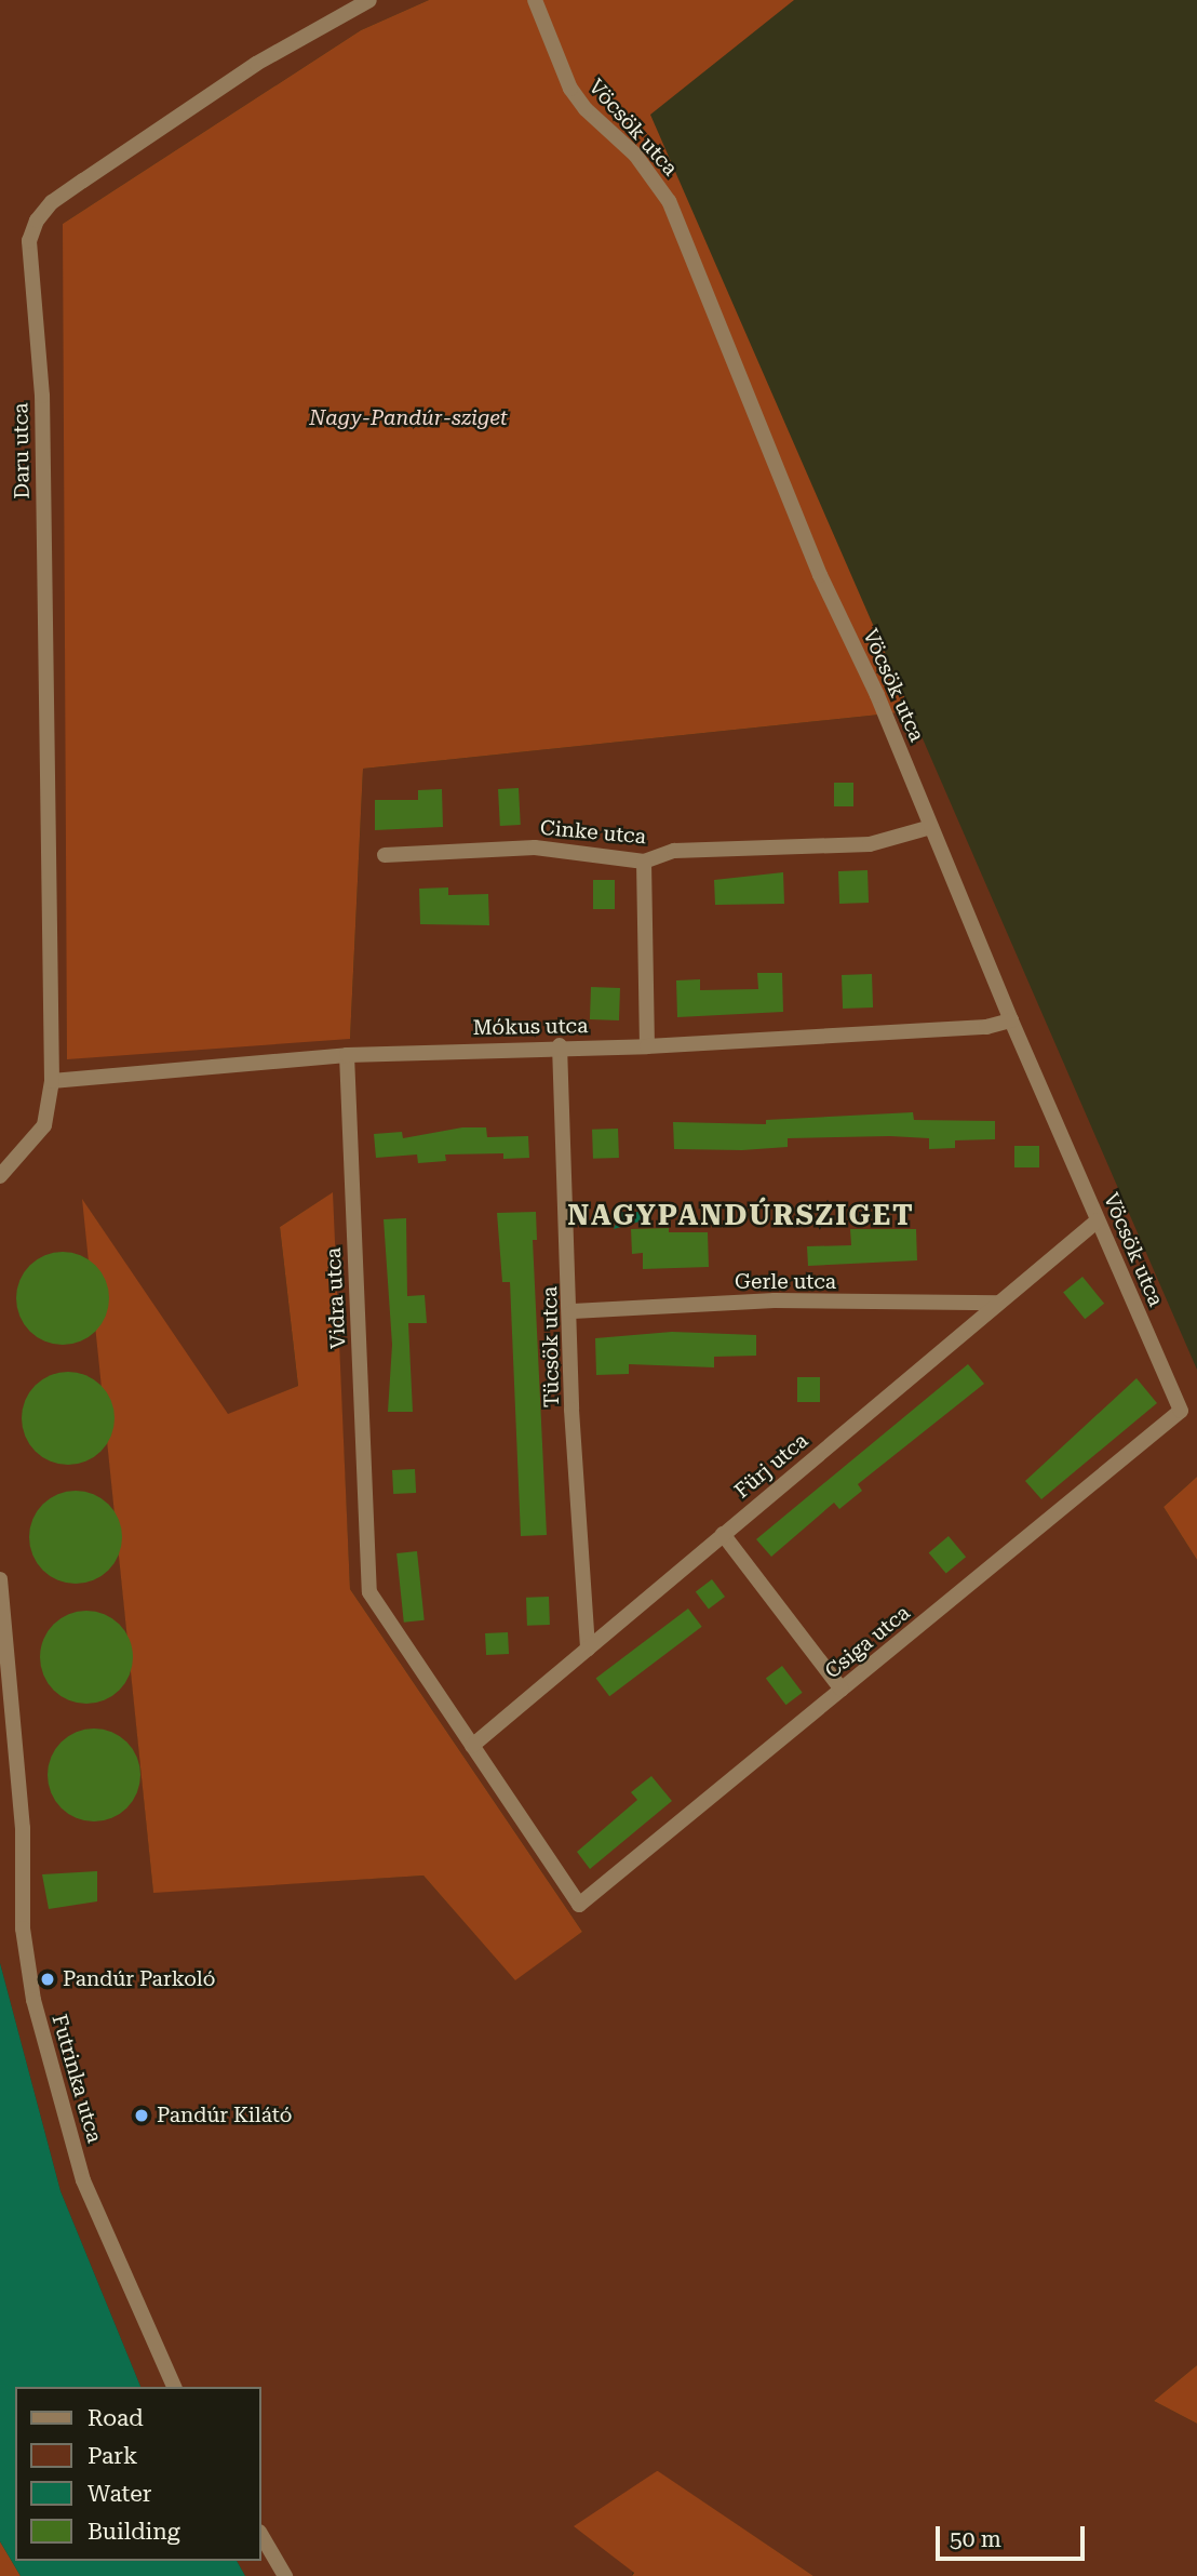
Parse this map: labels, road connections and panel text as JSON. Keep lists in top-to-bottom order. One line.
{"streets":{"street":["Vöcsök utca","Daru utca","Cinke utca","Mókus utca","Gerle utca","Vidra utca","Tücsök utca","Fürj utca","Csiga utca","Futrinka utca"]},"crossings":[["Vöcsök utca","Cinke utca"],["Vöcsök utca","Mókus utca"],["Vöcsök utca","Fürj utca"],["Vöcsök utca","Csiga utca"],["Daru utca","Mókus utca"],["Mókus utca","Vidra utca"],["Mókus utca","Tücsök utca"],["Gerle utca","Tücsök utca"],["Gerle utca","Fürj utca"],["Vidra utca","Fürj utca"],["Vidra utca","Csiga utca"],["Tücsök utca","Fürj utca"]],"districts":["NAGYPANDÚRSZIGET"],"parks":["Nagy-Pandúr-sziget"],"places":["Pandúr Parkoló","Pandúr Kilátó"],"legend":["Road","Park","Water","Building"],"scale_bar":"50 m"}
